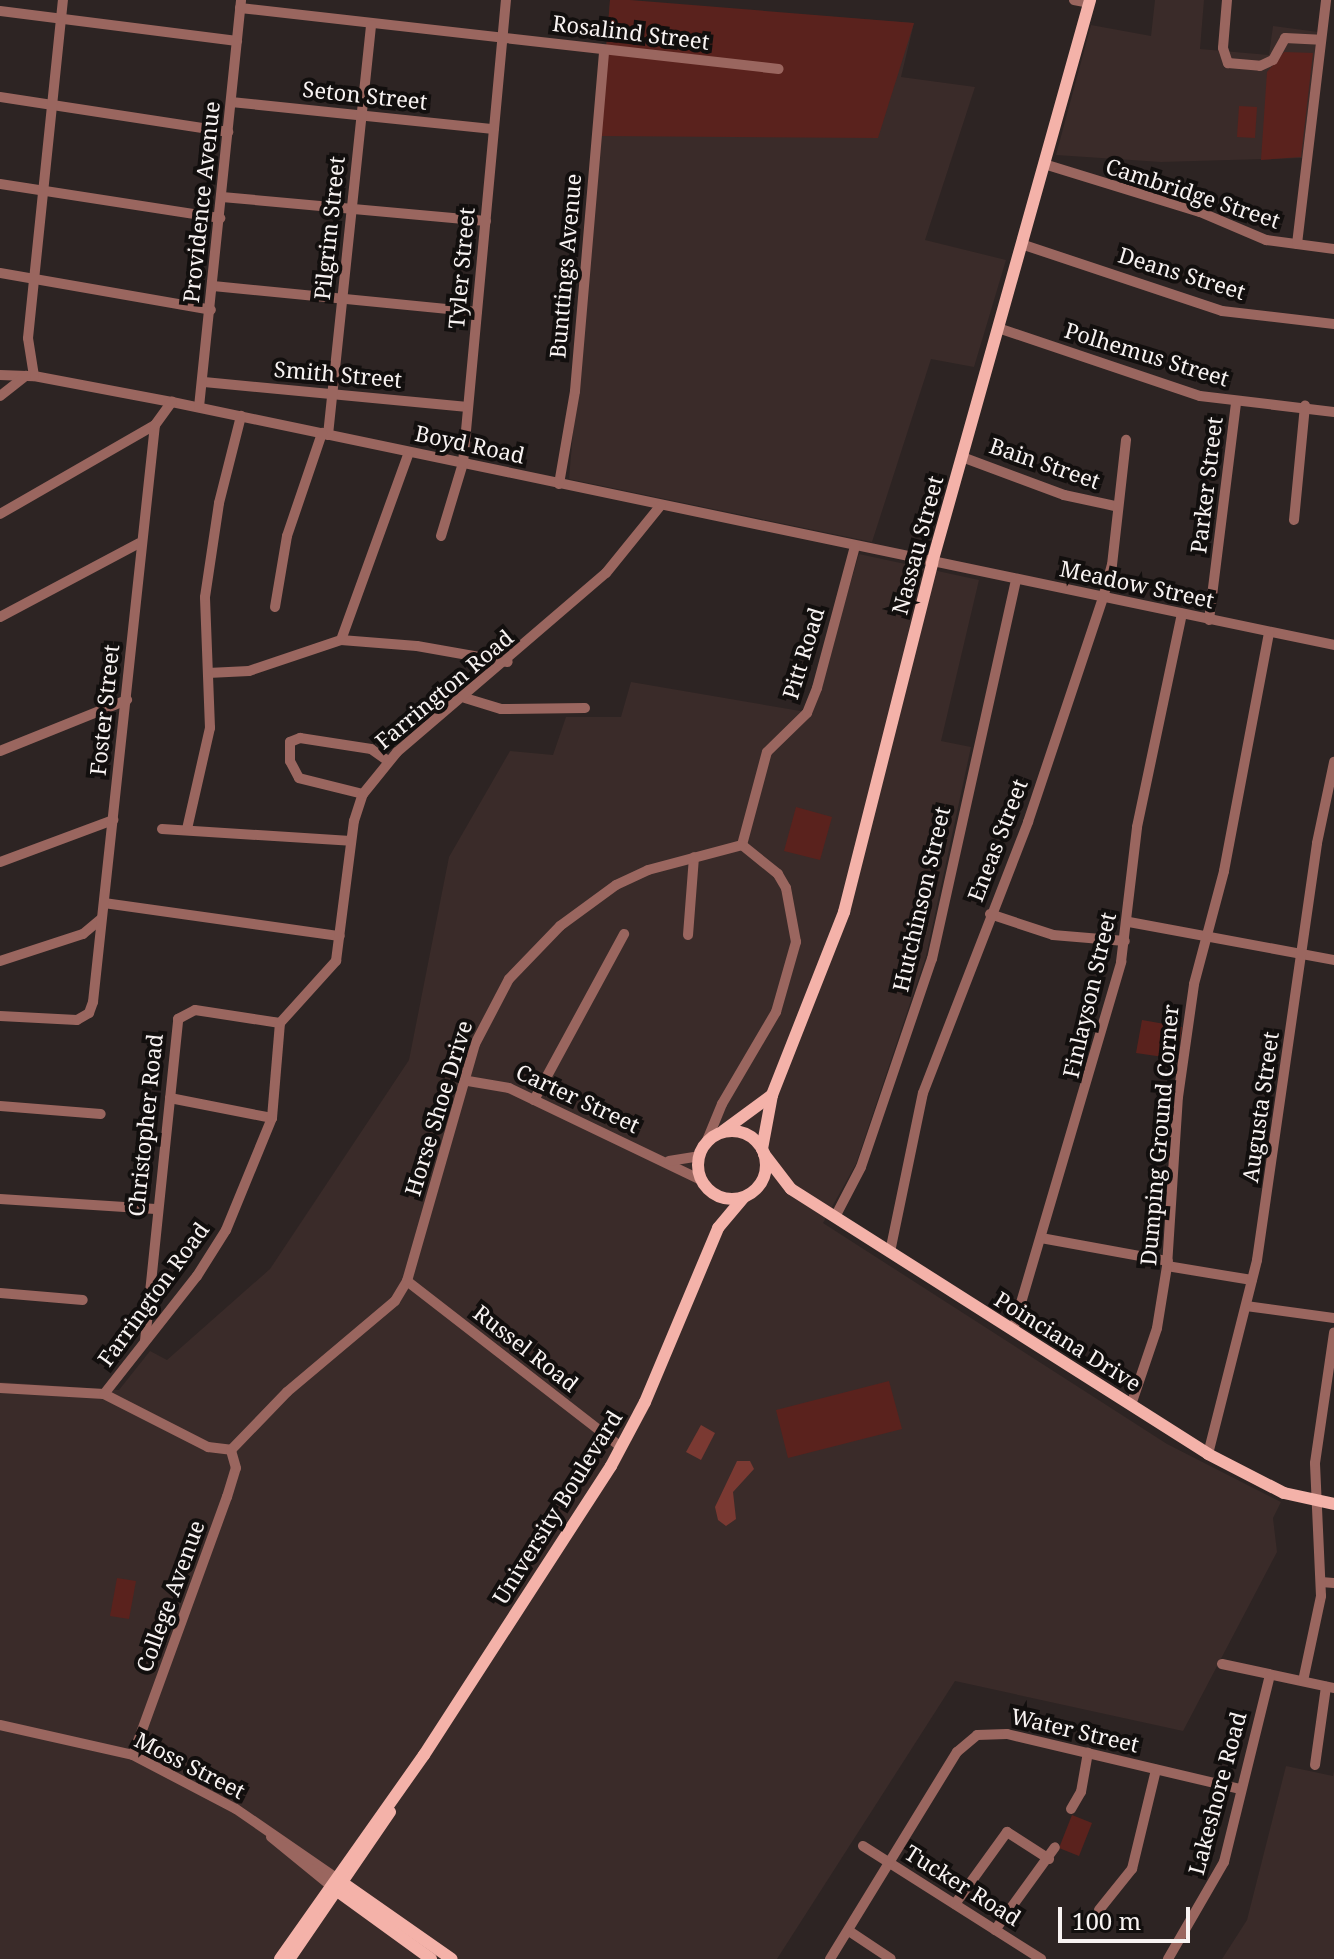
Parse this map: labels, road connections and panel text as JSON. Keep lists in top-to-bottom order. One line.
{"streets":{"main road":["Nassau Street","Poinciana Drive","University Boulevard"],"street":["Rosalind Street","Seton Street","Cambridge Street","Providence Avenue","Pilgrim Street","Bunttings Avenue","Tyler Street","Deans Street","Polhemus Street","Smith Street","Boyd Road","Bain Street","Parker Street","Meadow Street","Pitt Road","Farrington Road","Foster Street","Eneas Street","Hutchinson Street","Finlayson Street","Carter Street","Augusta Street","Horse Shoe Drive","Christopher Road","Dumping Ground Corner","Russel Road","College Avenue","Water Street","Moss Street","Lakeshore Road","Tucker Road"]},"crossings":[["Rosalind Street","Providence Avenue"],["Rosalind Street","Pilgrim Street"],["Rosalind Street","Bunttings Avenue"],["Rosalind Street","Tyler Street"],["Seton Street","Providence Avenue"],["Seton Street","Pilgrim Street"],["Seton Street","Tyler Street"],["Cambridge Street","Nassau Street"],["Providence Avenue","Smith Street"],["Providence Avenue","Boyd Road"],["Pilgrim Street","Smith Street"],["Pilgrim Street","Boyd Road"],["Bunttings Avenue","Boyd Road"],["Tyler Street","Smith Street"],["Tyler Street","Boyd Road"],["Deans Street","Nassau Street"],["Polhemus Street","Parker Street"],["Polhemus Street","Nassau Street"],["Boyd Road","Nassau Street"],["Boyd Road","Meadow Street"],["Boyd Road","Pitt Road"],["Boyd Road","Farrington Road"],["Boyd Road","Foster Street"],["Bain Street","Nassau Street"],["Bain Street","Eneas Street"],["Parker Street","Meadow Street"],["Nassau Street","Meadow Street"],["Nassau Street","Carter Street"],["Nassau Street","University Boulevard"],["Meadow Street","Eneas Street"],["Meadow Street","Hutchinson Street"],["Meadow Street","Finlayson Street"],["Meadow Street","Dumping Ground Corner"],["Pitt Road","Horse Shoe Drive"],["Farrington Road","Christopher Road"],["Eneas Street","Poinciana Drive"],["Hutchinson Street","Poinciana Drive"],["Finlayson Street","Poinciana Drive"],["Carter Street","Horse Shoe Drive"],["Carter Street","University Boulevard"],["Augusta Street","Poinciana Drive"],["Horse Shoe Drive","Russel Road"],["Horse Shoe Drive","College Avenue"],["Dumping Ground Corner","Poinciana Drive"],["Russel Road","University Boulevard"],["University Boulevard","Moss Street"],["College Avenue","Moss Street"],["Water Street","Lakeshore Road"],["Water Street","Tucker Road"]],"scale_bar":"100 m"}
